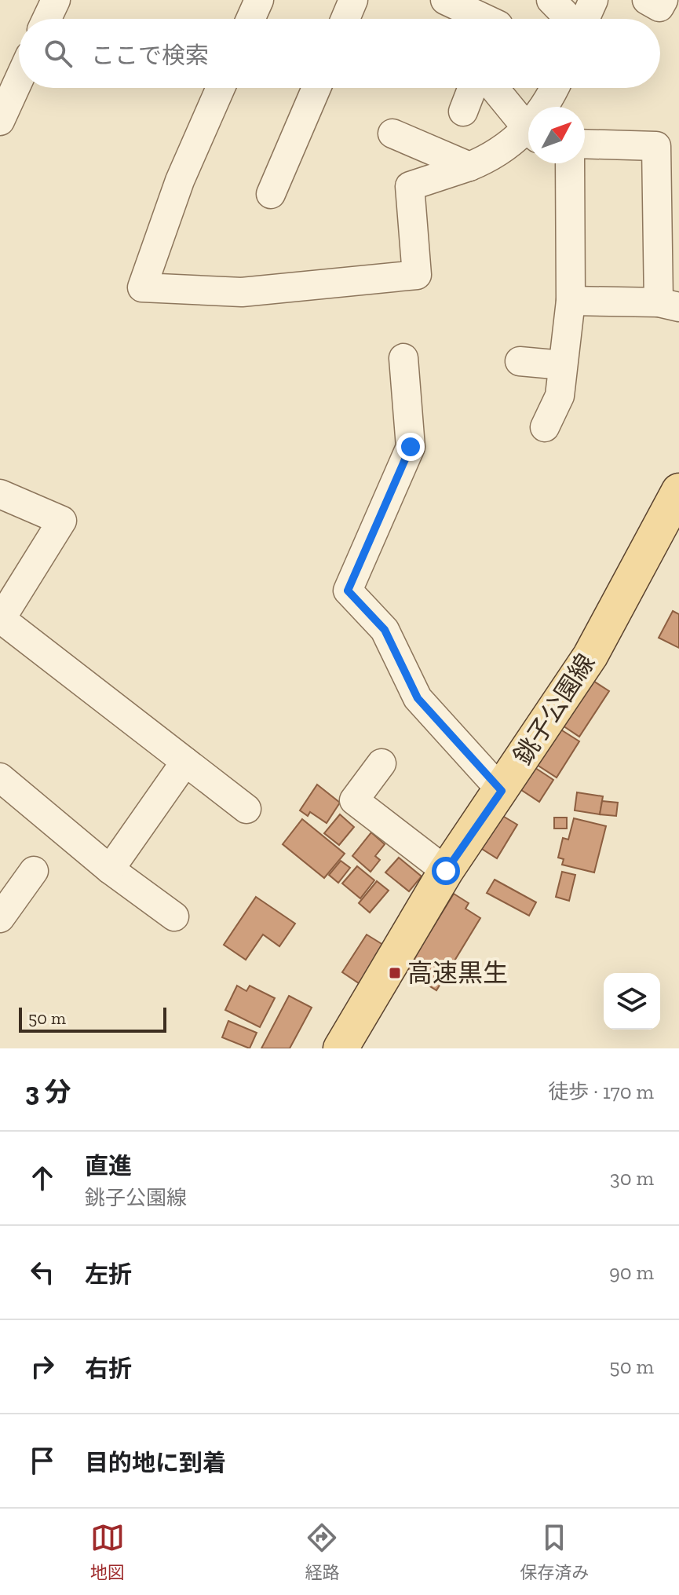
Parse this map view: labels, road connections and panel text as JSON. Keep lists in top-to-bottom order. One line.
{"streets":{"main road":["銚子公園線"]},"places":{"transit":["高速黒生"]},"scale_bar":"50 m","north":"top right","page":{"search":"ここで検索","scale":"50 m","heading":["3 分","徒歩 · 170 m"],"list":[["直進","銚子公園線","30 m"],["左折","90 m"],["右折","50 m"],"目的地に到着"],"nav":["地図","経路","保存済み"]}}
